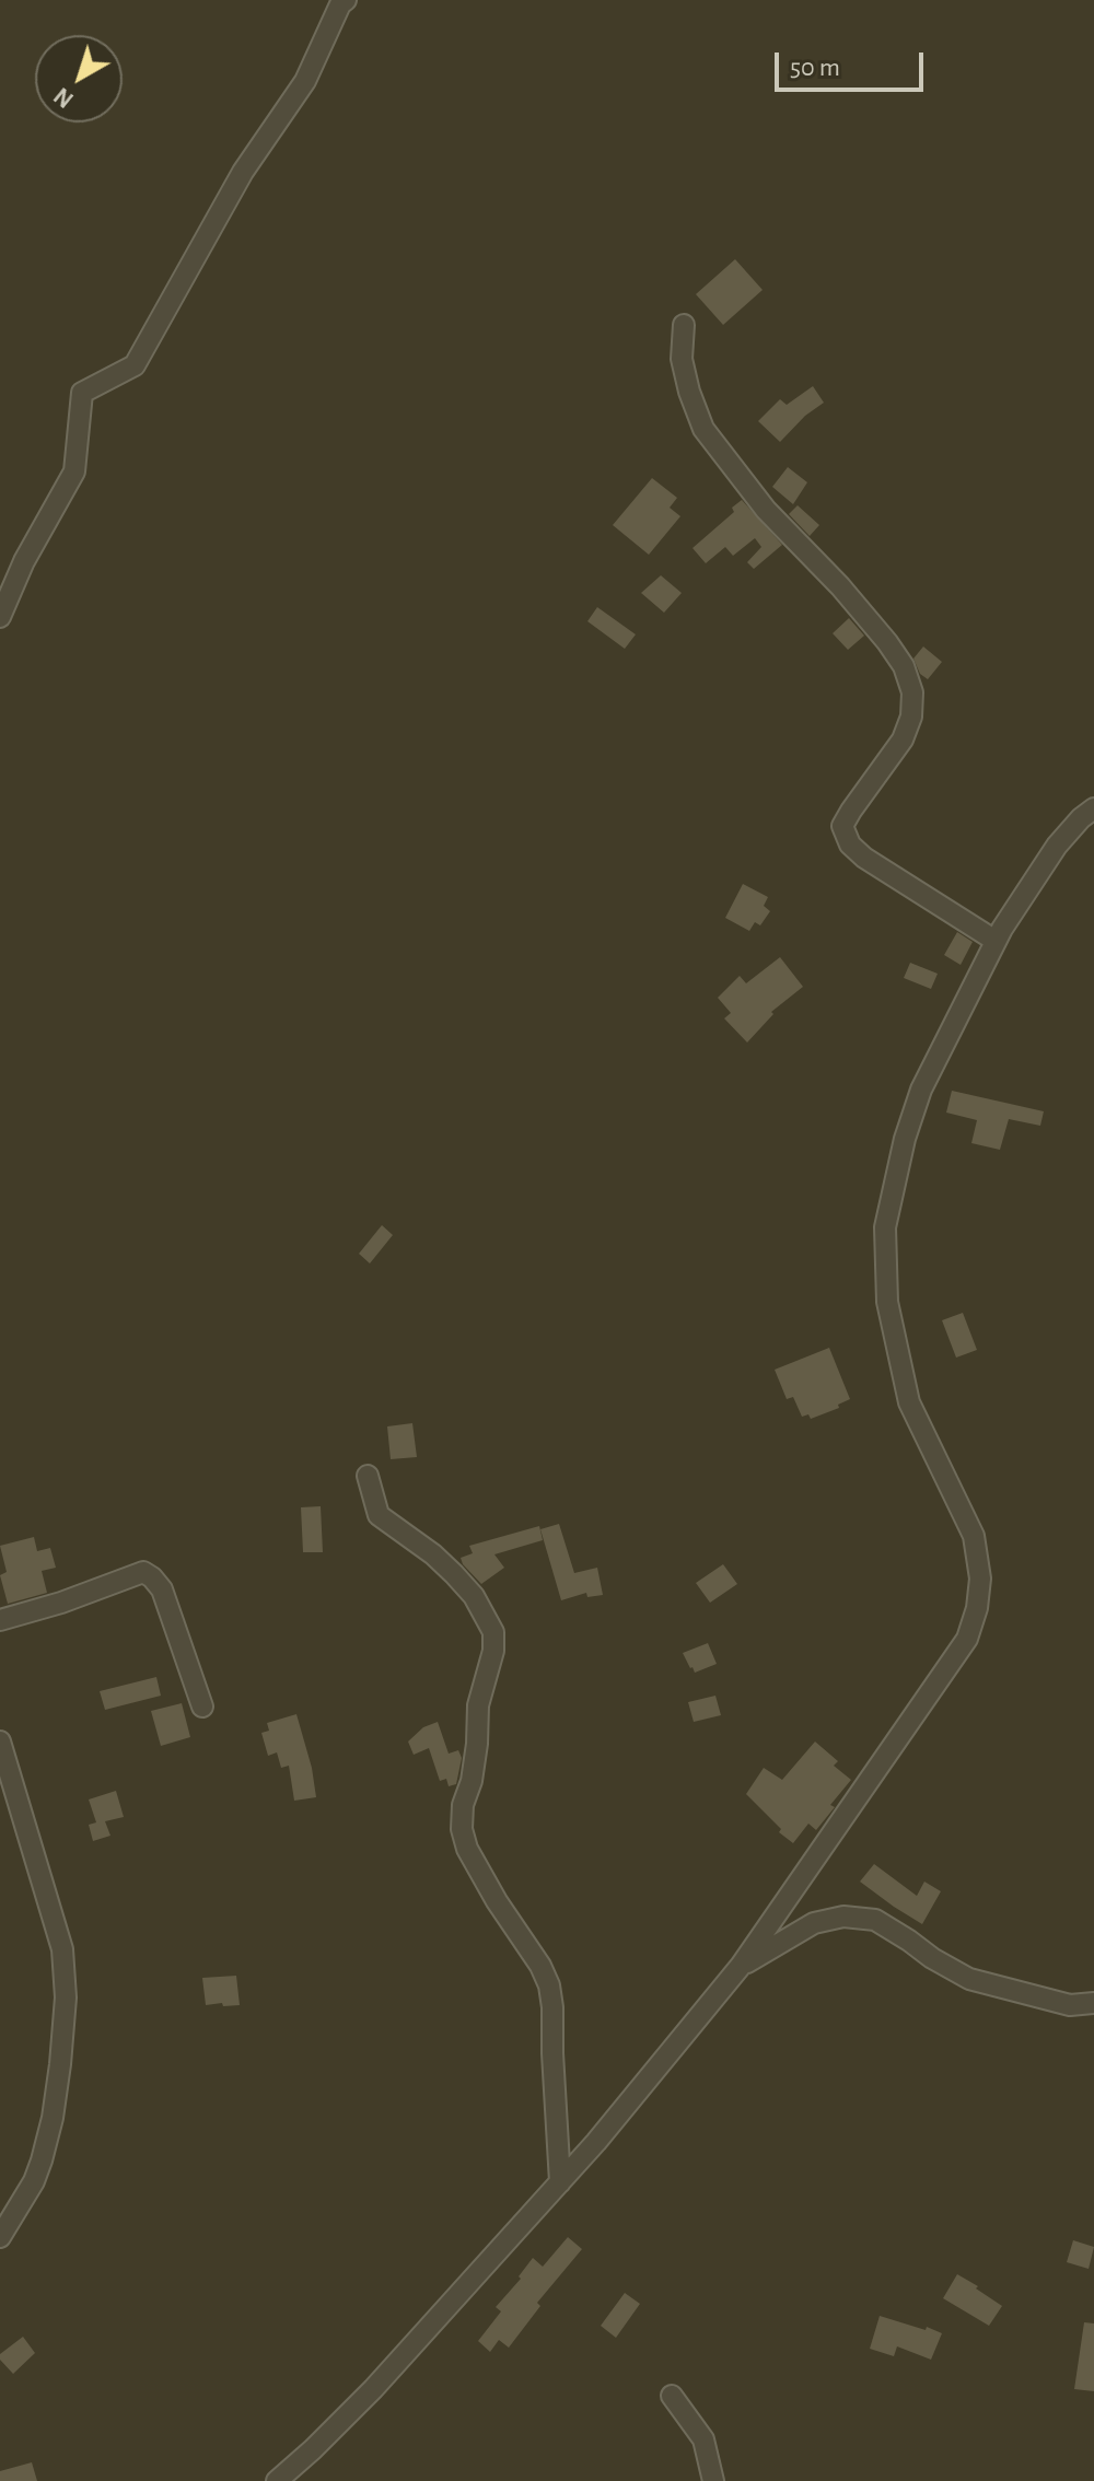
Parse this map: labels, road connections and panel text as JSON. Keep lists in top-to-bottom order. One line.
{"scale_bar":"50 m","north":"bottom left"}
